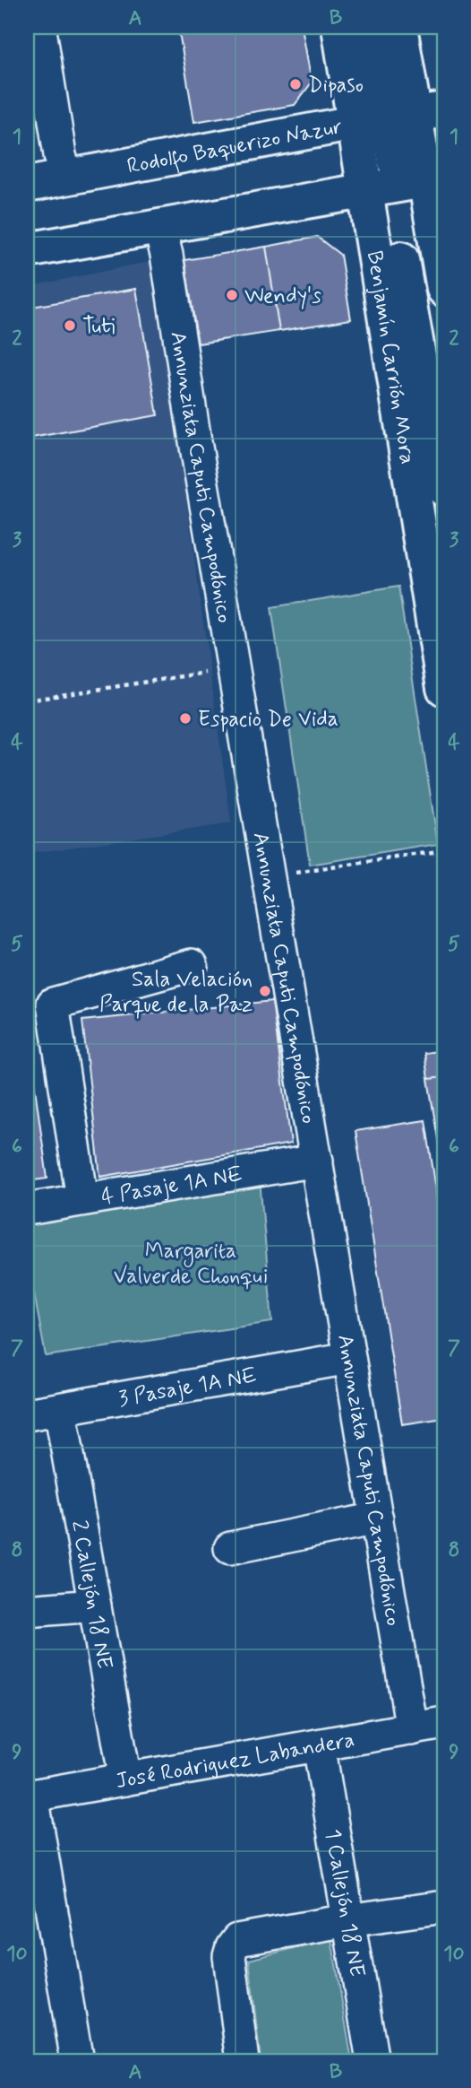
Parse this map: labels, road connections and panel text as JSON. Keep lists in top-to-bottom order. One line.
{"streets":{"main road":["Rodolfo Baquerizo Nazur","Benjamín Carrión Mora"],"street":["Annunziata Caputi Campodónico","4 Pasaje 1A NE","3 Pasaje 1A NE","2 Callejón 18 NE","José Rodriguez Labandera","1 Callejón 18 NE"]},"crossings":[["Annunziata Caputi Campodónico","4 Pasaje 1A NE"],["Annunziata Caputi Campodónico","3 Pasaje 1A NE"],["Annunziata Caputi Campodónico","José Rodriguez Labandera"],["3 Pasaje 1A NE","2 Callejón 18 NE"],["2 Callejón 18 NE","José Rodriguez Labandera"],["José Rodriguez Labandera","1 Callejón 18 NE"]],"parks":["Margarita Valverde Chonqui"],"places":["Dipaso","Wendy's","Tuti","Espacio De Vida","Sala Velación Parque de la Paz"],"grid":{"columns":["A","B"],"rows":["1","2","3","4","5","6","7","8","9","10"]}}
